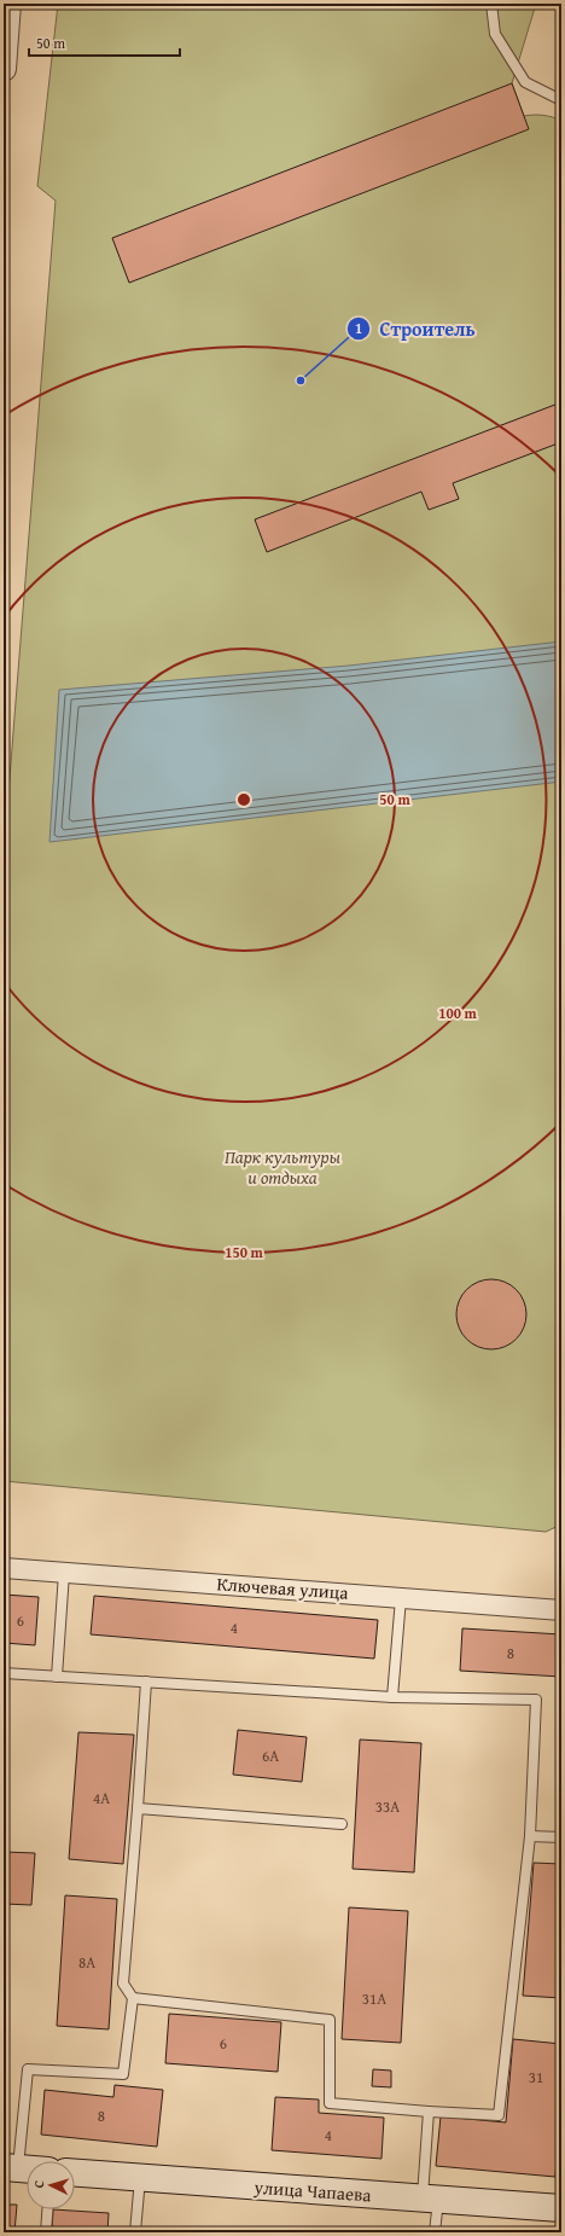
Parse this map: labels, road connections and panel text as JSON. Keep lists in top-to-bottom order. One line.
{"streets":{"main road":["улица Чапаева"],"street":["Ключевая улица"]},"parks":["Парк культуры и отдыха"],"places":["Строитель"],"house_numbers":["6","4","8","6А","4А","33А","8А","31А","6","31","8","4"],"scale_bar":"50 m","north":"left","rings":["50 m","100 m","150 m"]}
